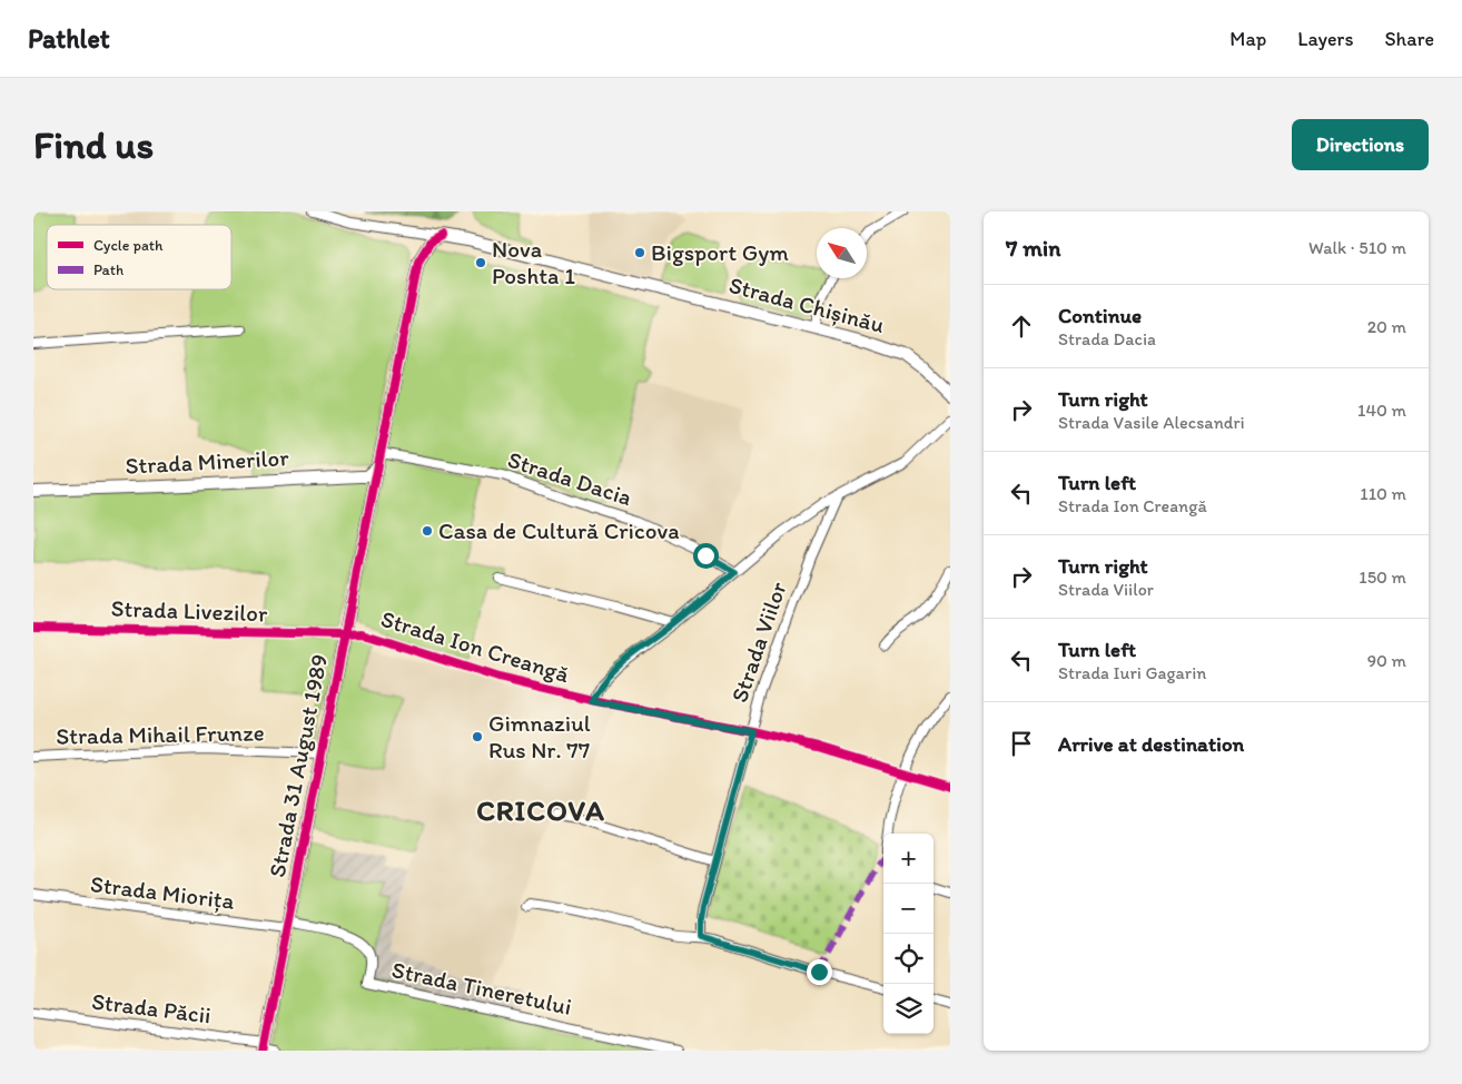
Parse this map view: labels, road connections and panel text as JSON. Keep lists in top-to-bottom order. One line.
{"streets":{"street":["Strada Chișinău","Strada Minerilor","Strada Dacia","Strada Livezilor","Strada Viilor","Strada Ion Creangă","Strada Mihail Frunze","Strada 31 August 1989","Strada Miorița","Strada Tineretului","Strada Păcii"]},"crossings":[["Strada Chișinău","Strada 31 August 1989"],["Strada Minerilor","Strada 31 August 1989"],["Strada Dacia","Strada 31 August 1989"],["Strada Livezilor","Strada Ion Creangă"],["Strada Livezilor","Strada 31 August 1989"],["Strada Viilor","Strada Ion Creangă"],["Strada Ion Creangă","Strada 31 August 1989"],["Strada Mihail Frunze","Strada 31 August 1989"],["Strada 31 August 1989","Strada Miorița"],["Strada 31 August 1989","Strada Tineretului"],["Strada 31 August 1989","Strada Păcii"],["Strada Miorița","Strada Tineretului"]],"districts":["CRICOVA"],"places":["Bigsport Gym","Nova Poshta 1","Casa de Cultură Cricova","Gimnaziul Rus Nr. 77"],"legend":["Cycle path","Path"],"north":"top left","page":{"header":"Pathlet","nav":["Map","Layers","Share"],"buttons":"Directions","title":"Find us","heading":["7 min","Walk · 510 m"],"list":[["Continue","Strada Dacia","20 m"],["Turn right","Strada Vasile Alecsandri","140 m"],["Turn left","Strada Ion Creangă","110 m"],["Turn right","Strada Viilor","150 m"],["Turn left","Strada Iuri Gagarin","90 m"],"Arrive at destination"],"map_buttons":["+","−"]}}
